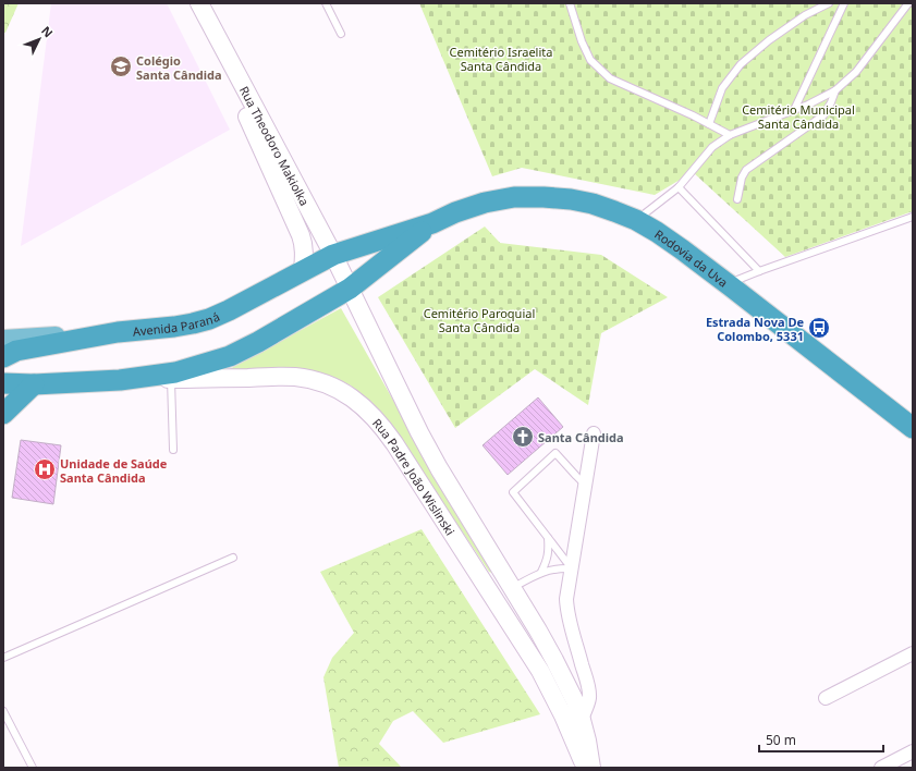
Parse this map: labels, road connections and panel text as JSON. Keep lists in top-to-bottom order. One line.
{"streets":{"highway":["Rodovia da Uva","Avenida Paraná"],"main road":["Rua Theodoro Makiolka","Rua Padre João Wislinski"]},"crossings":[["Rua Theodoro Makiolka","Rodovia da Uva"],["Rua Theodoro Makiolka","Avenida Paraná"],["Rua Theodoro Makiolka","Rua Padre João Wislinski"],["Rodovia da Uva","Avenida Paraná"],["Rodovia da Uva","Rua Padre João Wislinski"]],"parks":["Cemitério Israelita Santa Cândida","Cemitério Municipal Santa Cândida","Cemitério Paroquial Santa Cândida"],"places":{"school or university":["Colégio Santa Cândida"],"bus stop":["Estrada Nova De Colombo, 5331"],"church":["Santa Cândida"],"hospital":["Unidade de Saúde Santa Cândida"]},"scale_bar":"50 m","north":"top right"}
